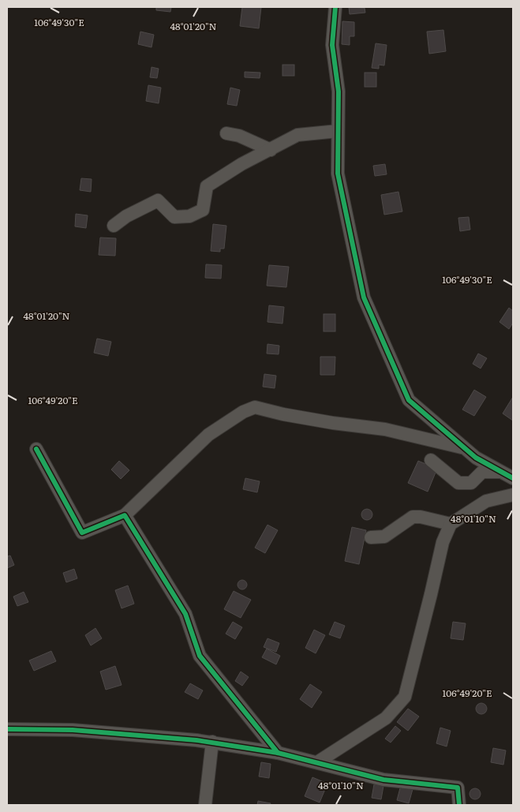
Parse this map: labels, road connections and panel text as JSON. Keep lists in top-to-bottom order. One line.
{"coordinates":["106°49'30\"E","48°01'20\"N","106°49'20\"E","48°01'10\"N"]}
